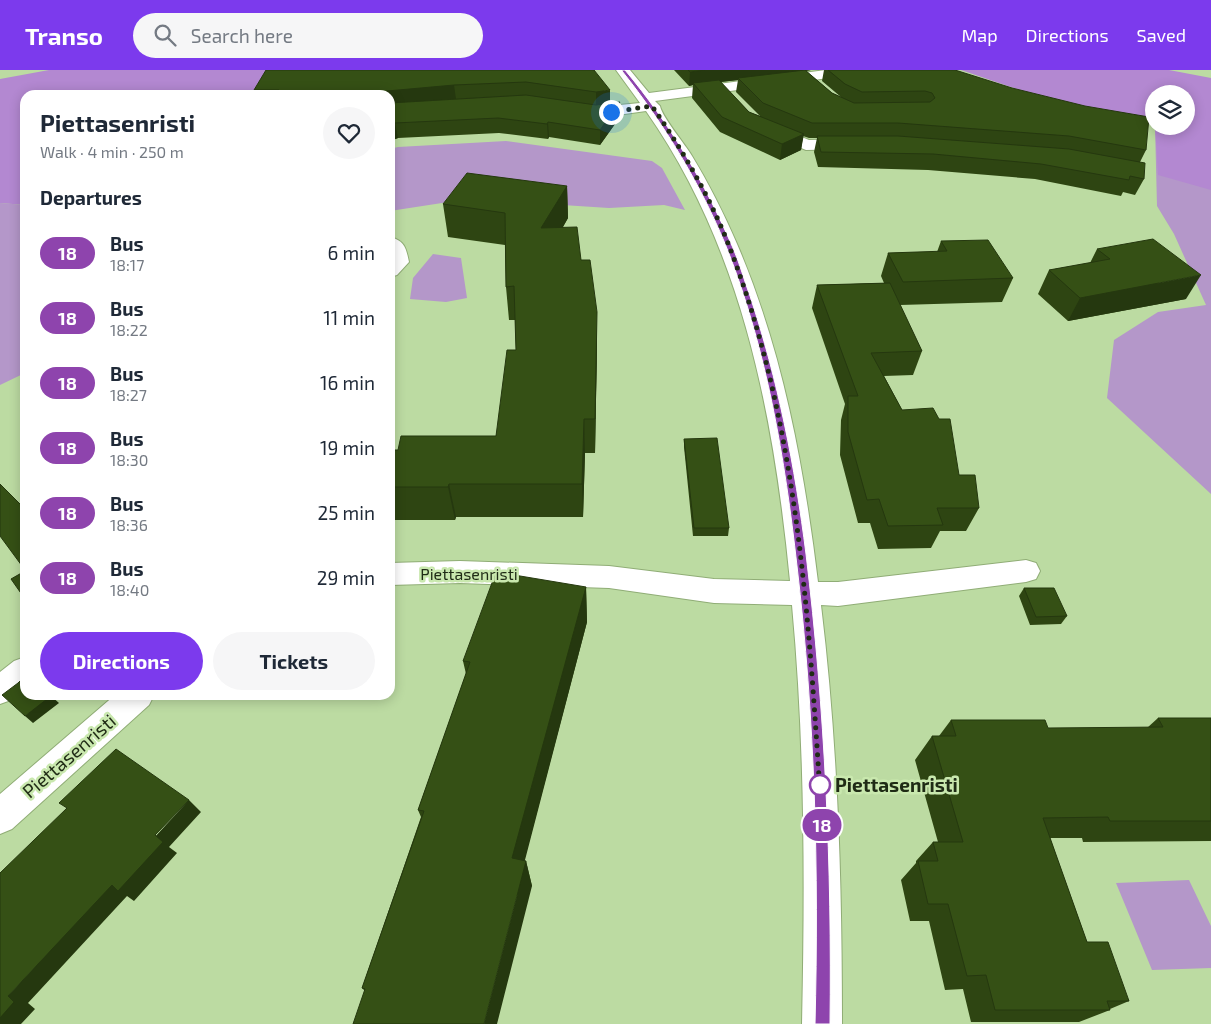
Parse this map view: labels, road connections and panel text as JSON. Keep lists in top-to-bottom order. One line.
{"streets":{"street":["Piettasenristi"]},"places":["Piettasenristi"],"lines":["bus line 18"],"page":{"header":"Transo","search":"Search here","nav":["Map","Directions","Saved"],"on_map":"18","heading":[["Piettasenristi","Walk · 4 min · 250 m"],"Departures"],"list":[{"mark":"18","name":"Bus","note":"18:17","value":"6 min"},{"mark":"18","name":"Bus","note":"18:22","value":"11 min"},{"mark":"18","name":"Bus","note":"18:27","value":"16 min"},{"mark":"18","name":"Bus","note":"18:30","value":"19 min"},{"mark":"18","name":"Bus","note":"18:36","value":"25 min"},{"mark":"18","name":"Bus","note":"18:40","value":"29 min"}],"buttons":["Directions","Tickets"]}}
